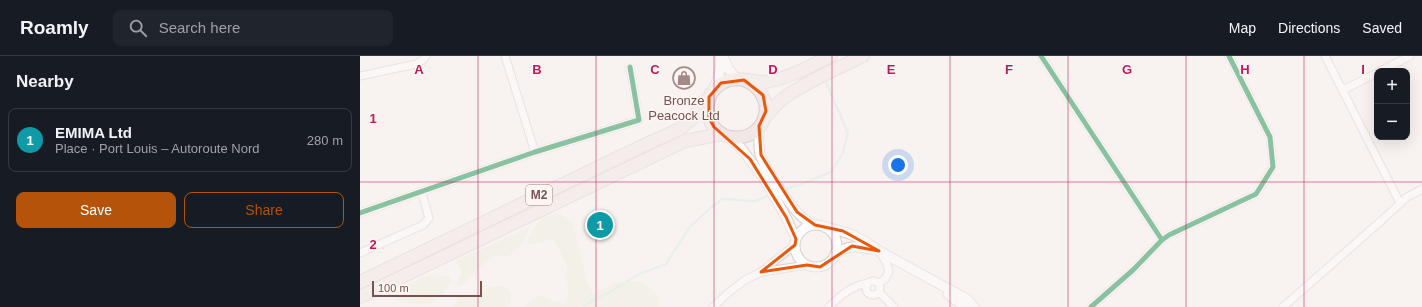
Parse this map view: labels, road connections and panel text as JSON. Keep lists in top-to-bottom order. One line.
{"streets":{"highway":["M2"]},"places":{"shop":["Bronze Peacock Ltd"]},"scale_bar":"100 m","page":{"header":"Roamly","search":"Search here","nav":["Map","Directions","Saved"],"heading":"Nearby","map_buttons":["+","−"],"list":[{"mark":"1","name":"EMIMA Ltd","note":"Place · Port Louis – Autoroute Nord","value":"280 m"}],"buttons":["Save","Share"],"pins":"1","scale":"100 m"},"grid":{"columns":["A","B","C","D","E","F","G","H","I"],"rows":["1","2"]}}
